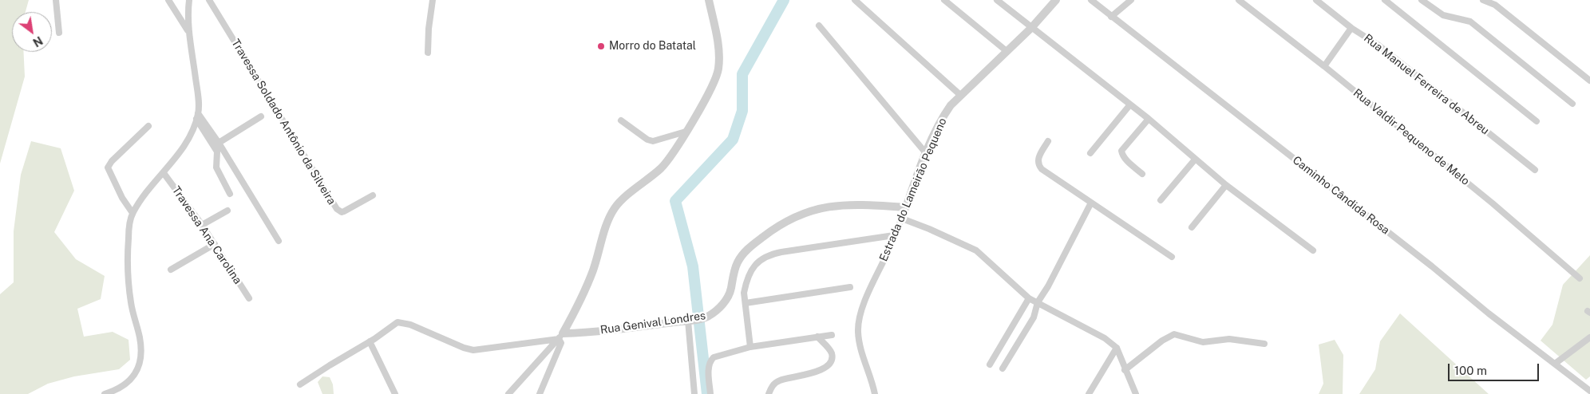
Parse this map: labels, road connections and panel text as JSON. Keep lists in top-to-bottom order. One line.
{"streets":{"street":["Rua Manuel Ferreira de Abreu","Travessa Soldado Antônio da Silveira","Rua Valdir Pequeno de Melo","Estrada do Lameirão Pequeno","Caminho Cândida Rosa","Travessa Ana Carolina","Rua Genival Londres"]},"crossings":[["Estrada do Lameirão Pequeno","Rua Genival Londres"]],"places":["Morro do Batatal"],"scale_bar":"100 m","north":"bottom right"}
